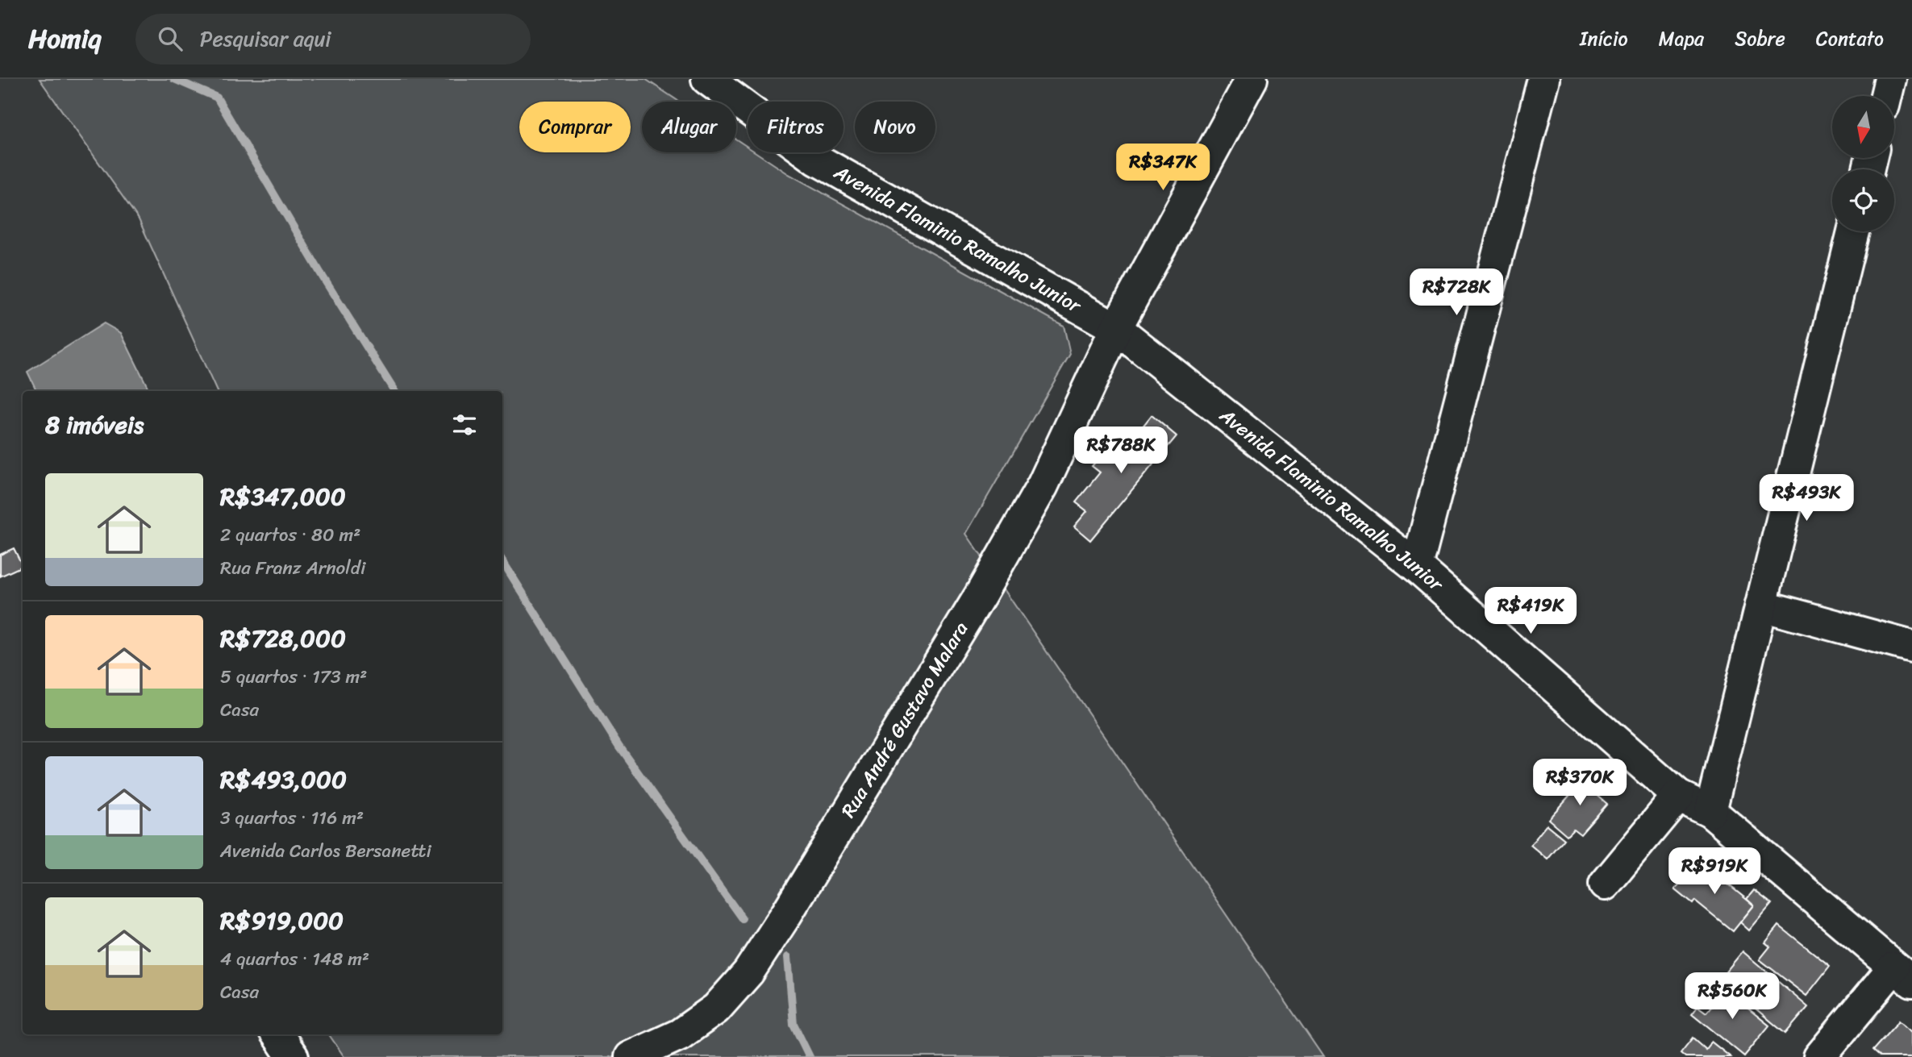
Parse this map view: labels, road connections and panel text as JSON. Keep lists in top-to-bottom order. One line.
{"streets":{"street":["Avenida Flaminio Ramalho Junior","Rua André Gustavo Malara"]},"crossings":[["Avenida Flaminio Ramalho Junior","Rua André Gustavo Malara"]],"north":"bottom","page":{"header":"Homiq","search":"Pesquisar aqui","nav":["Início","Mapa","Sobre","Contato"],"chip":["Comprar","Alugar","Filtros","Novo"],"price":["R$347K","R$728K","R$788K","R$493K","R$419K","R$370K","R$919K","R$560K"],"heading":"8 imóveis","list":[{"name":"R$347,000","note":"2 quartos · 80 m² · Rua Franz Arnoldi"},{"name":"R$728,000","note":"5 quartos · 173 m² · Casa"},{"name":"R$493,000","note":"3 quartos · 116 m² · Avenida Carlos Bersanetti"},{"name":"R$919,000","note":"4 quartos · 148 m² · Casa"}]}}
